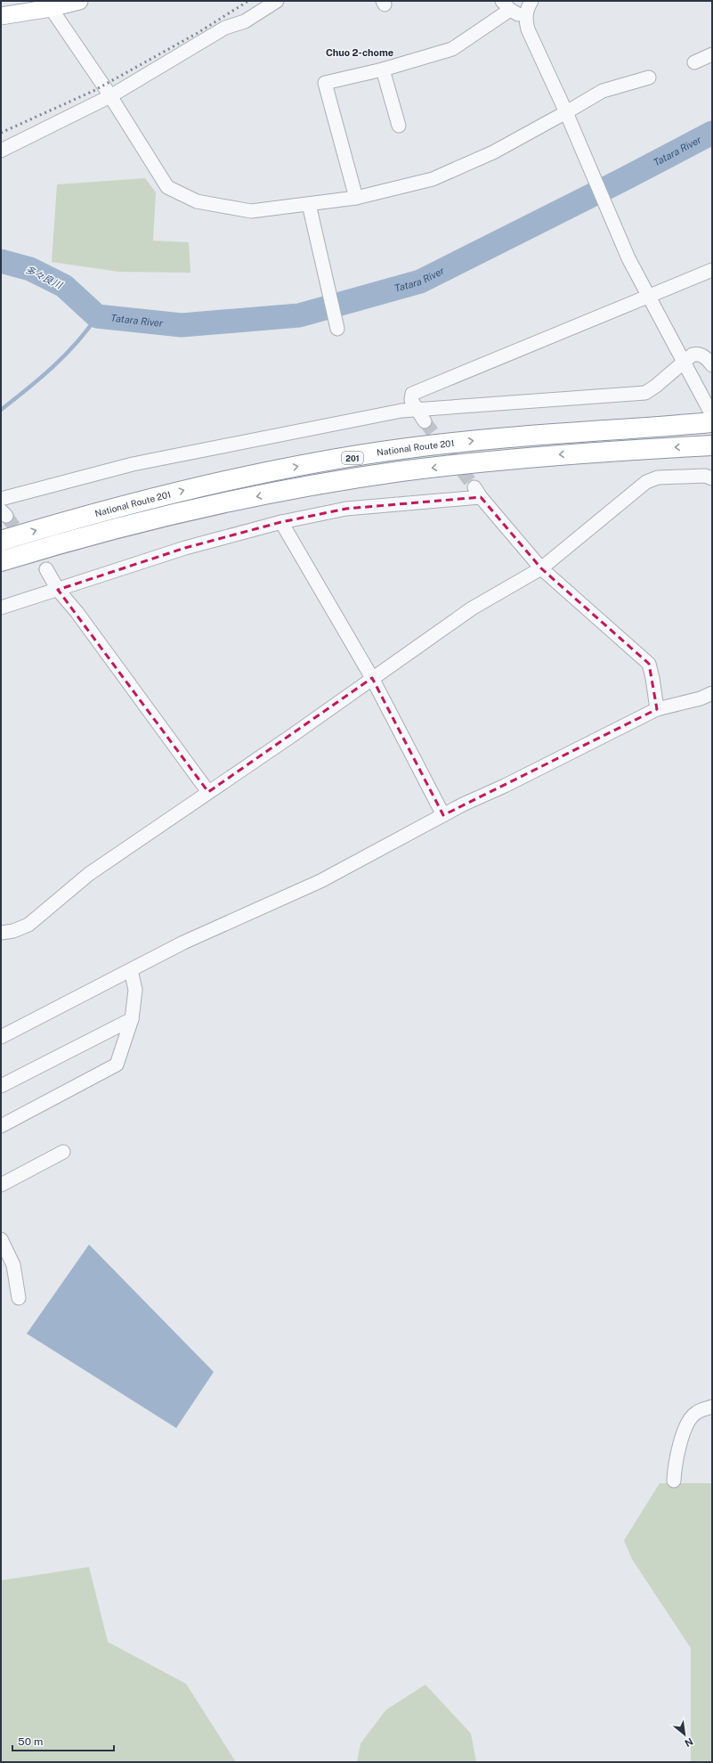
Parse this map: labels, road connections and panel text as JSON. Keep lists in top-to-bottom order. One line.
{"streets":{"highway":["National Route 201","201"]},"districts":["Chuo 2-chome"],"water":["Tatara River","多々良川"],"scale_bar":"50 m","north":"bottom right"}
